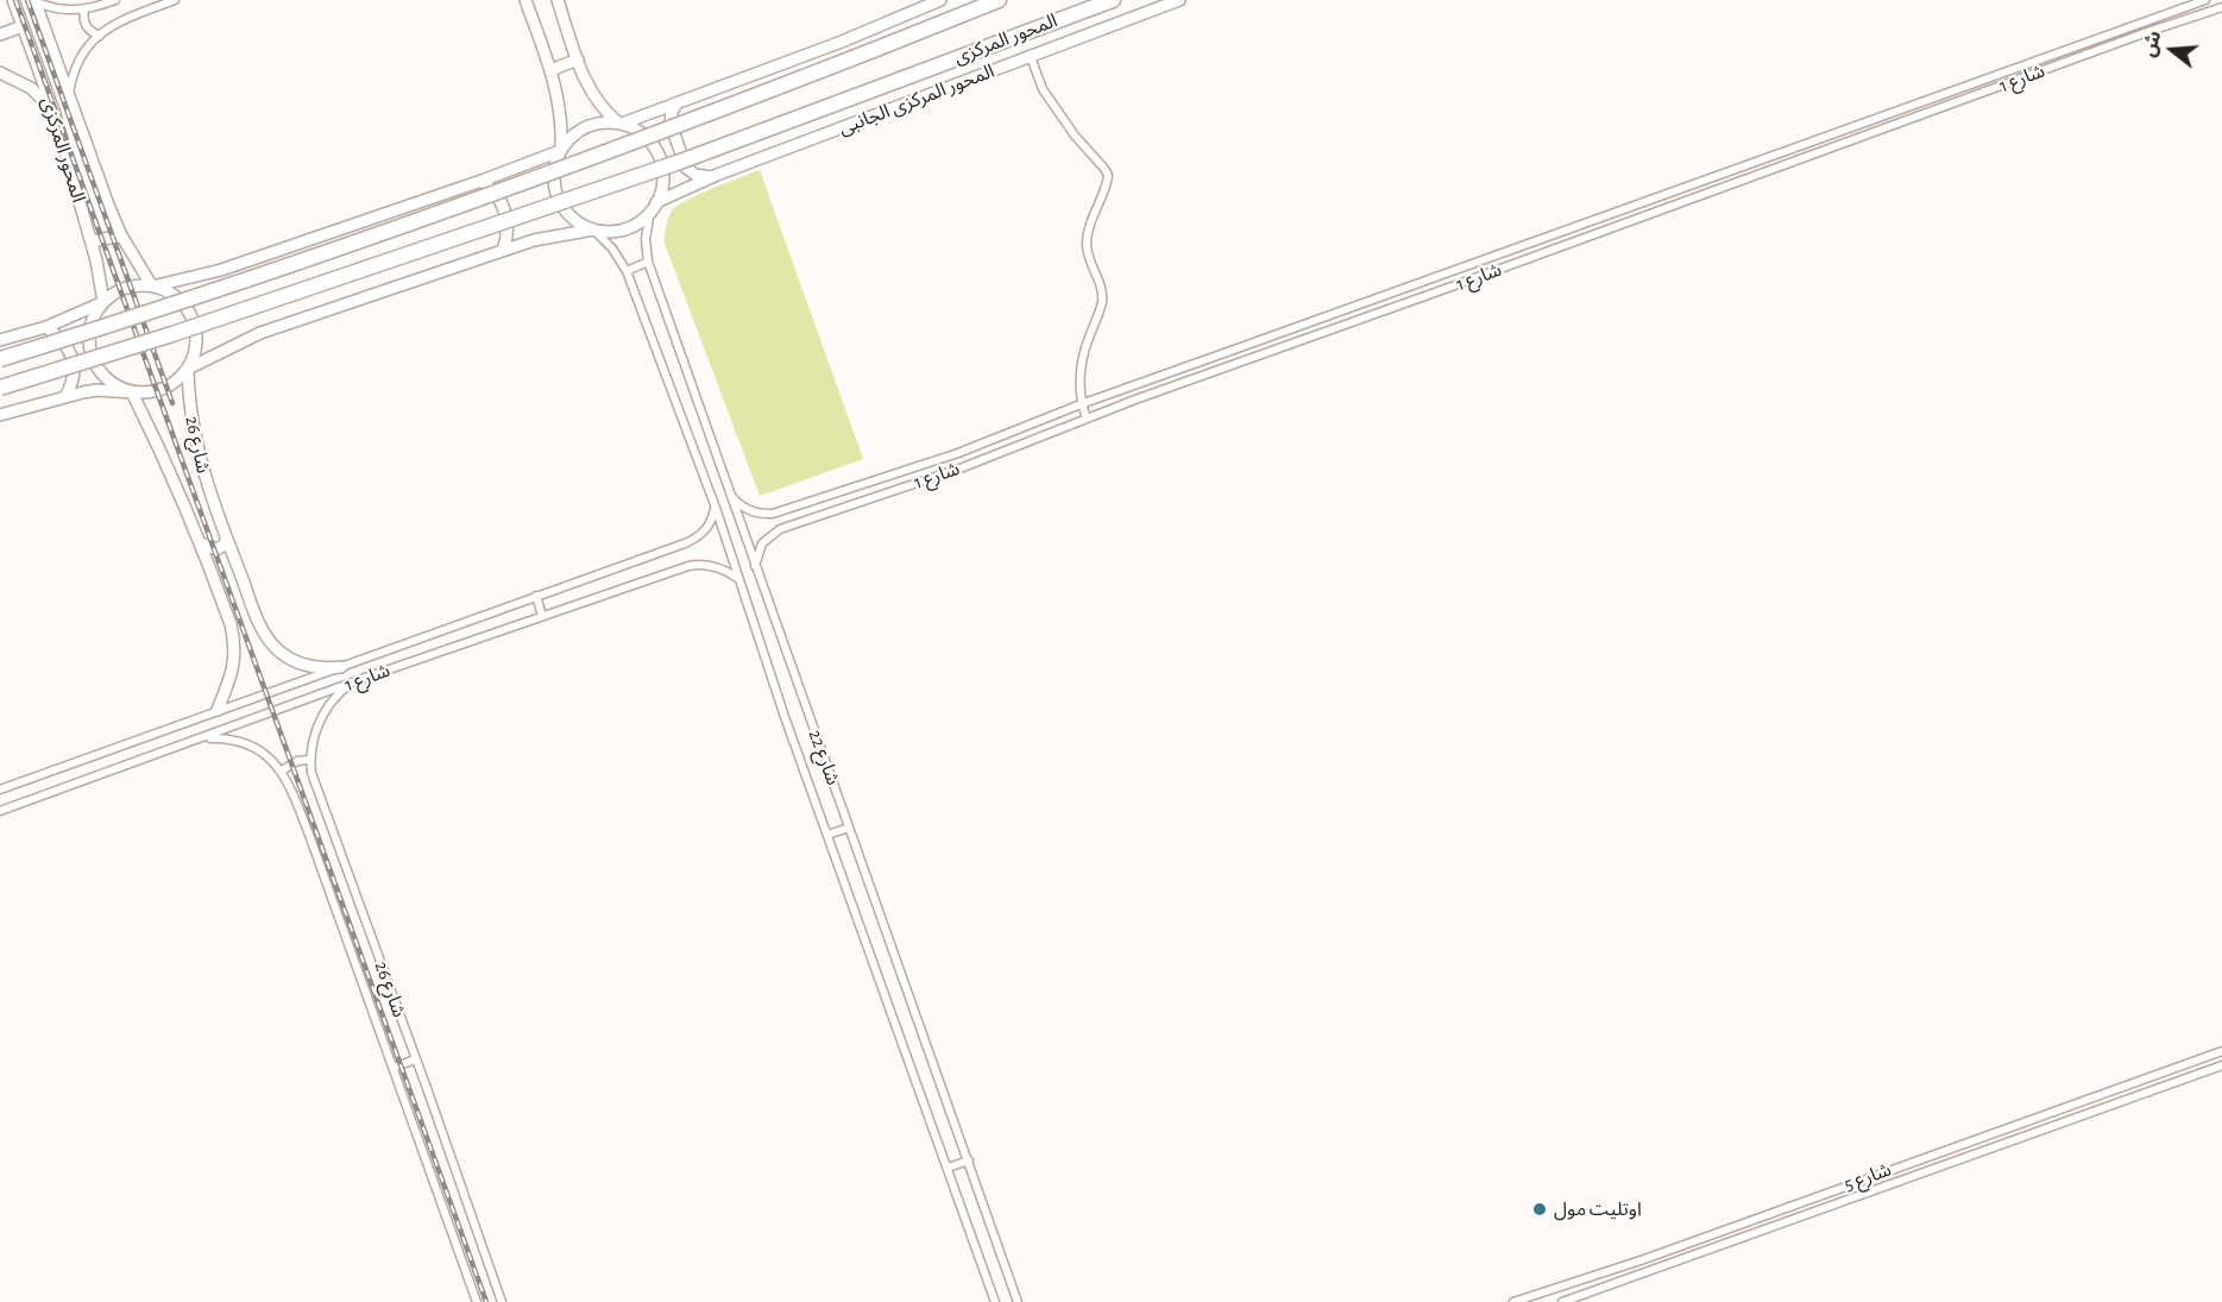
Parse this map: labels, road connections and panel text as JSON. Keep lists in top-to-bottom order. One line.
{"streets":{"highway":["المحور المركزى"],"main road":["المحور المركزى الجانبى","شارع 26"],"street":["شارع 1","شارع 22","شارع 5"]},"crossings":[["المحور المركزى","شارع 26"],["شارع 1","شارع 26"],["شارع 1","شارع 22"],["المحور المركزى الجانبى","شارع 22"]],"places":["اوتليت مول"],"north":"left"}
